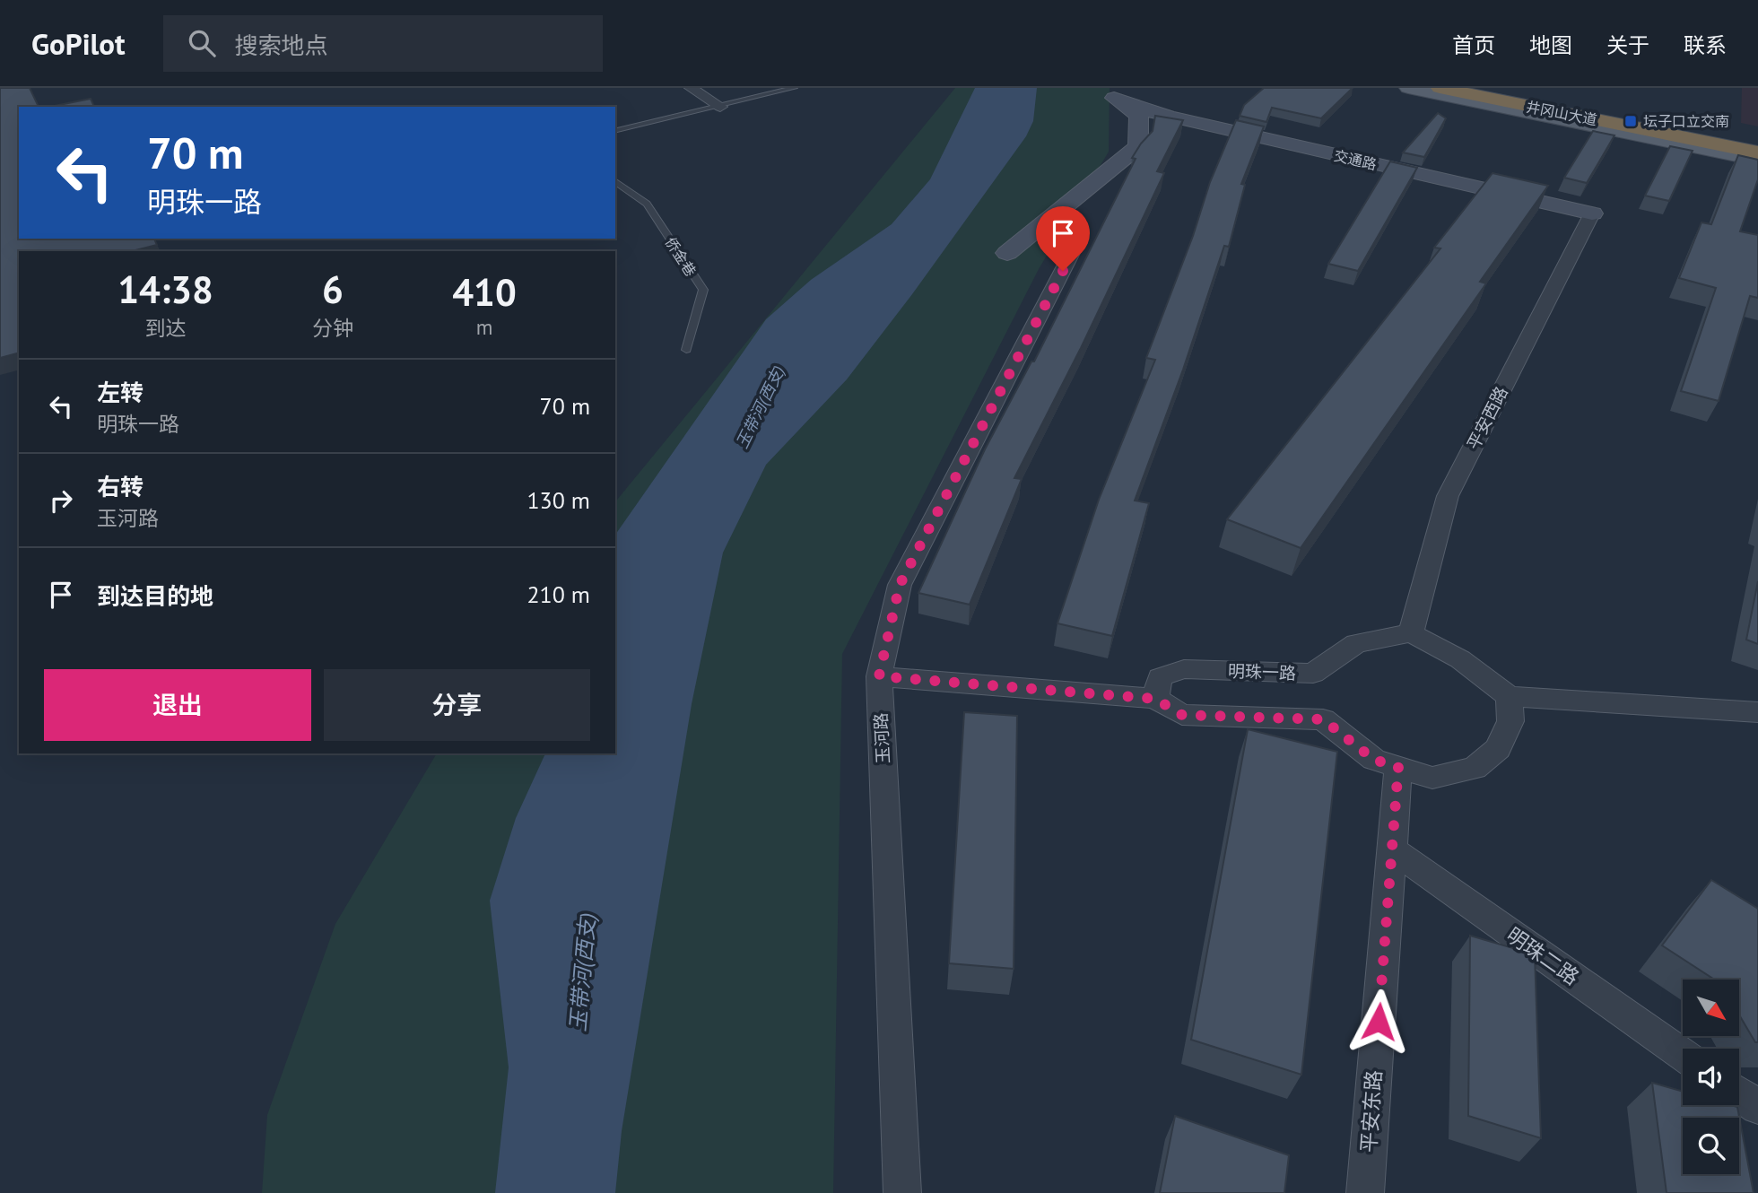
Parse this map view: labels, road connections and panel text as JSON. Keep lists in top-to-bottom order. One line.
{"streets":{"highway":["井冈山大道"],"street":["交通路","平安西路","明珠一路","玉河路","明珠二路","平安东路"],"lane":["侨金巷"]},"crossings":[["交通路","平安西路"],["平安西路","明珠一路"],["明珠二路","平安东路"]],"water":["玉带河(西支)"],"places":{"transit":["坛子口立交南"]},"north":"bottom right","page":{"header":"GoPilot","search":"搜索地点","nav":["首页","地图","关于","联系"],"turn":["70 m","明珠一路"],"eta":["14:38","到达","6","分钟","410","m"],"list":[{"name":"左转","note":"明珠一路","value":"70 m"},{"name":"右转","note":"玉河路","value":"130 m"},{"name":"到达目的地","value":"210 m"}],"buttons":["退出","分享"]}}
